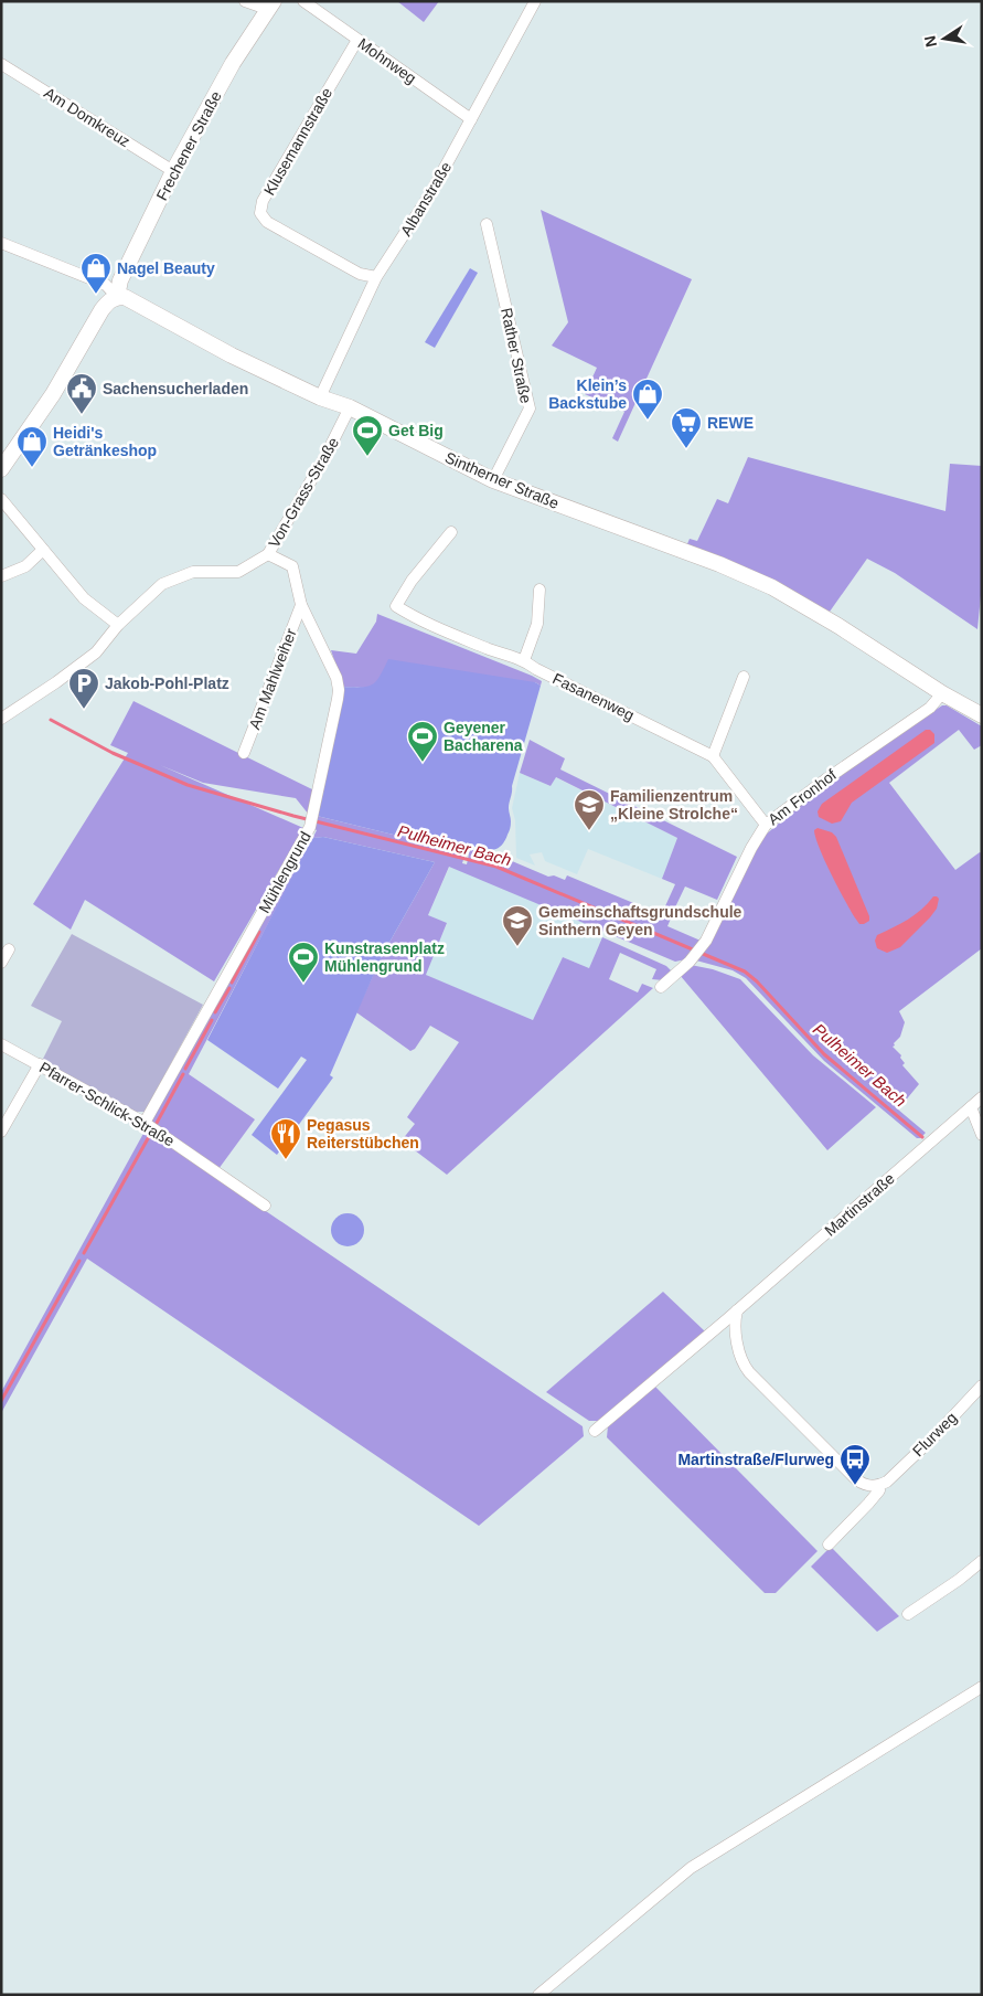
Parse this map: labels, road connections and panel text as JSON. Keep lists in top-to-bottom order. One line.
{"streets":{"street":["Mohnweg","Am Domkreuz","Klusemannstraße","Frechener Straße","Albanstraße","Rather Straße","Sintherner Straße","Von-Grass-Straße","Am Mahlweiher","Fasanenweg","Am Fronhof","Mühlengrund","Pfarrer-Schlick-Straße","Martinstraße","Flurweg"]},"crossings":[["Mohnweg","Klusemannstraße"],["Mohnweg","Albanstraße"],["Am Domkreuz","Frechener Straße"],["Klusemannstraße","Albanstraße"],["Frechener Straße","Sintherner Straße"],["Albanstraße","Sintherner Straße"],["Rather Straße","Sintherner Straße"],["Sintherner Straße","Von-Grass-Straße"],["Sintherner Straße","Am Fronhof"],["Von-Grass-Straße","Mühlengrund"],["Am Mahlweiher","Mühlengrund"],["Fasanenweg","Am Fronhof"],["Mühlengrund","Pfarrer-Schlick-Straße"]],"water":["Pulheimer Bach"],"places":{"shop":["Nagel Beauty","Klein’s Backstube","Heidi's Getränkeshop"],"public building":["Sachensucherladen"],"supermarket":["REWE"],"sports":["Get Big","Geyener Bacharena","Kunstrasenplatz Mühlengrund"],"parking":["Jakob-Pohl-Platz"],"school or university":["Familienzentrum „Kleine Strolche“","Gemeinschaftsgrundschule Sinthern Geyen"],"restaurant":["Pegasus Reiterstübchen"],"bus stop":["Martinstraße/Flurweg"]},"north":"left"}
